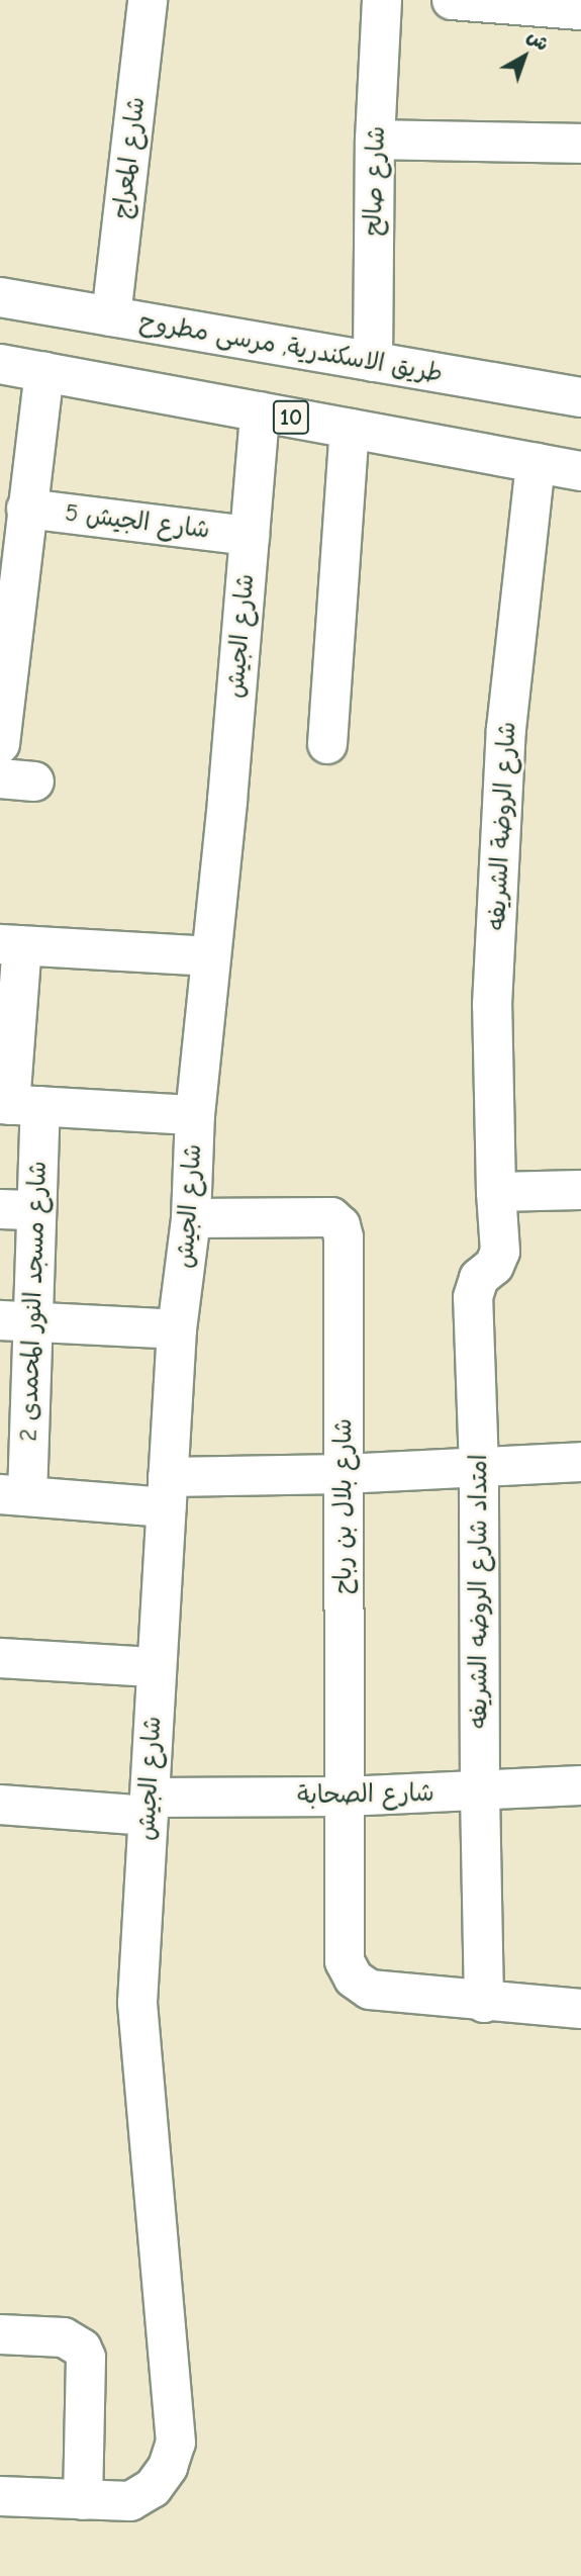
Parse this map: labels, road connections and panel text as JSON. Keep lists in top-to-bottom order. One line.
{"streets":{"street":["شارع المعراج","شارع صالح","طريق الاسكندرية, مرسى مطروح","10","شارع الجيش 5","شارع الجيش","شارع الروضة الشريفه","شارع مسجد النور المحمدى 2","شارع بلال بن رباح","امتداد شارع الروضه الشريفه","شارع الصحابة"]},"crossings":[["شارع المعراج","طريق الاسكندرية, مرسى مطروح"],["شارع صالح","طريق الاسكندرية, مرسى مطروح"],["10","شارع الجيش"],["10","شارع الروضة الشريفه"],["شارع الجيش 5","شارع الجيش"],["شارع الجيش","شارع بلال بن رباح"],["شارع الجيش","شارع الصحابة"],["شارع الروضة الشريفه","امتداد شارع الروضه الشريفه"],["شارع بلال بن رباح","امتداد شارع الروضه الشريفه"],["شارع بلال بن رباح","شارع الصحابة"],["امتداد شارع الروضه الشريفه","شارع الصحابة"]],"north":"top right"}
